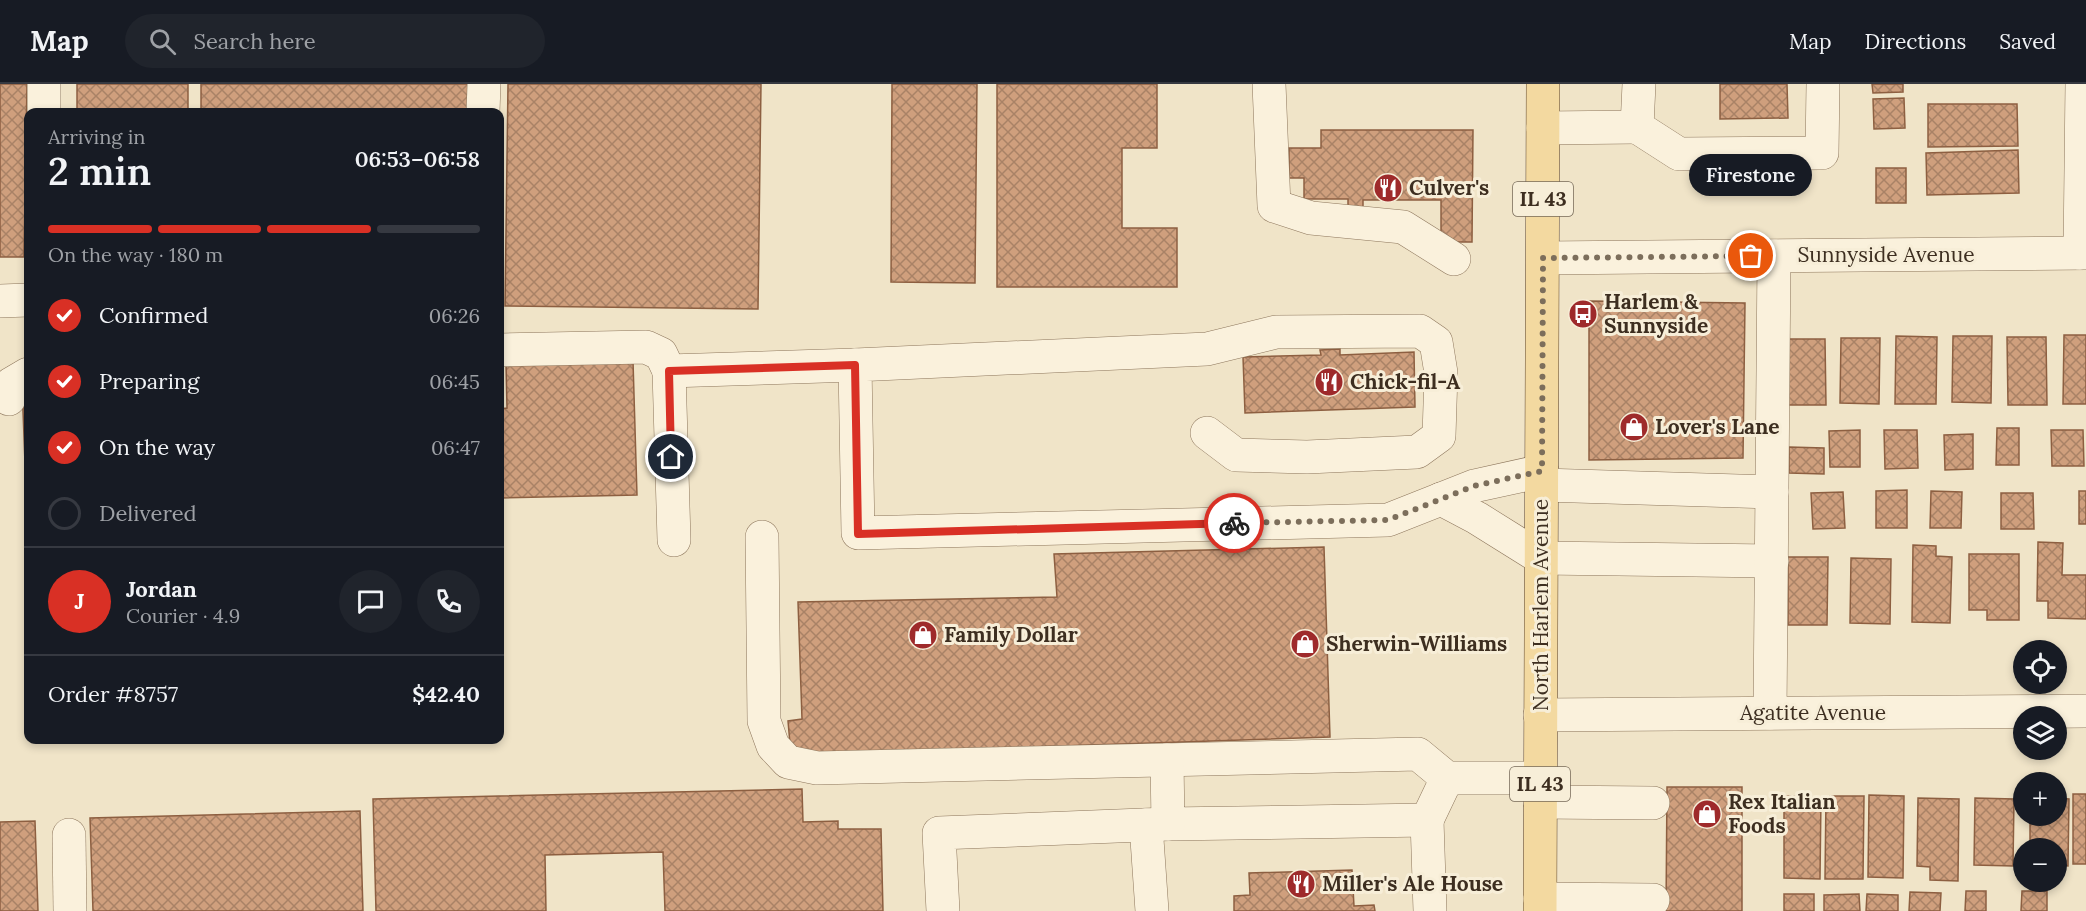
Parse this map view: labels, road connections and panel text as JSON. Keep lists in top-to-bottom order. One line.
{"streets":{"main road":["IL 43","North Harlem Avenue"],"street":["Sunnyside Avenue","Agatite Avenue"]},"crossings":[["Sunnyside Avenue","North Harlem Avenue"],["North Harlem Avenue","Agatite Avenue"]],"places":{"restaurant":["Culver's","Chick-fil-A","Miller's Ale House"],"other":["Firestone"],"bus stop":["Harlem & Sunnyside"],"shop":["Lover's Lane","Family Dollar","Sherwin-Williams","Rex Italian Foods"]},"page":{"header":"Map","search":"Search here","nav":["Map","Directions","Saved"],"heading":["2 min","Arriving in","06:53–06:58"],"panel":["Jordan","Courier · 4.9","Order #8757","$42.40"],"bubble":"Firestone","bar":"On the way · 180 m","list":[["Confirmed","06:26"],["Preparing","06:45"],["On the way","06:47"],"Delivered"],"round":"J","map_buttons":["+","−"]}}
